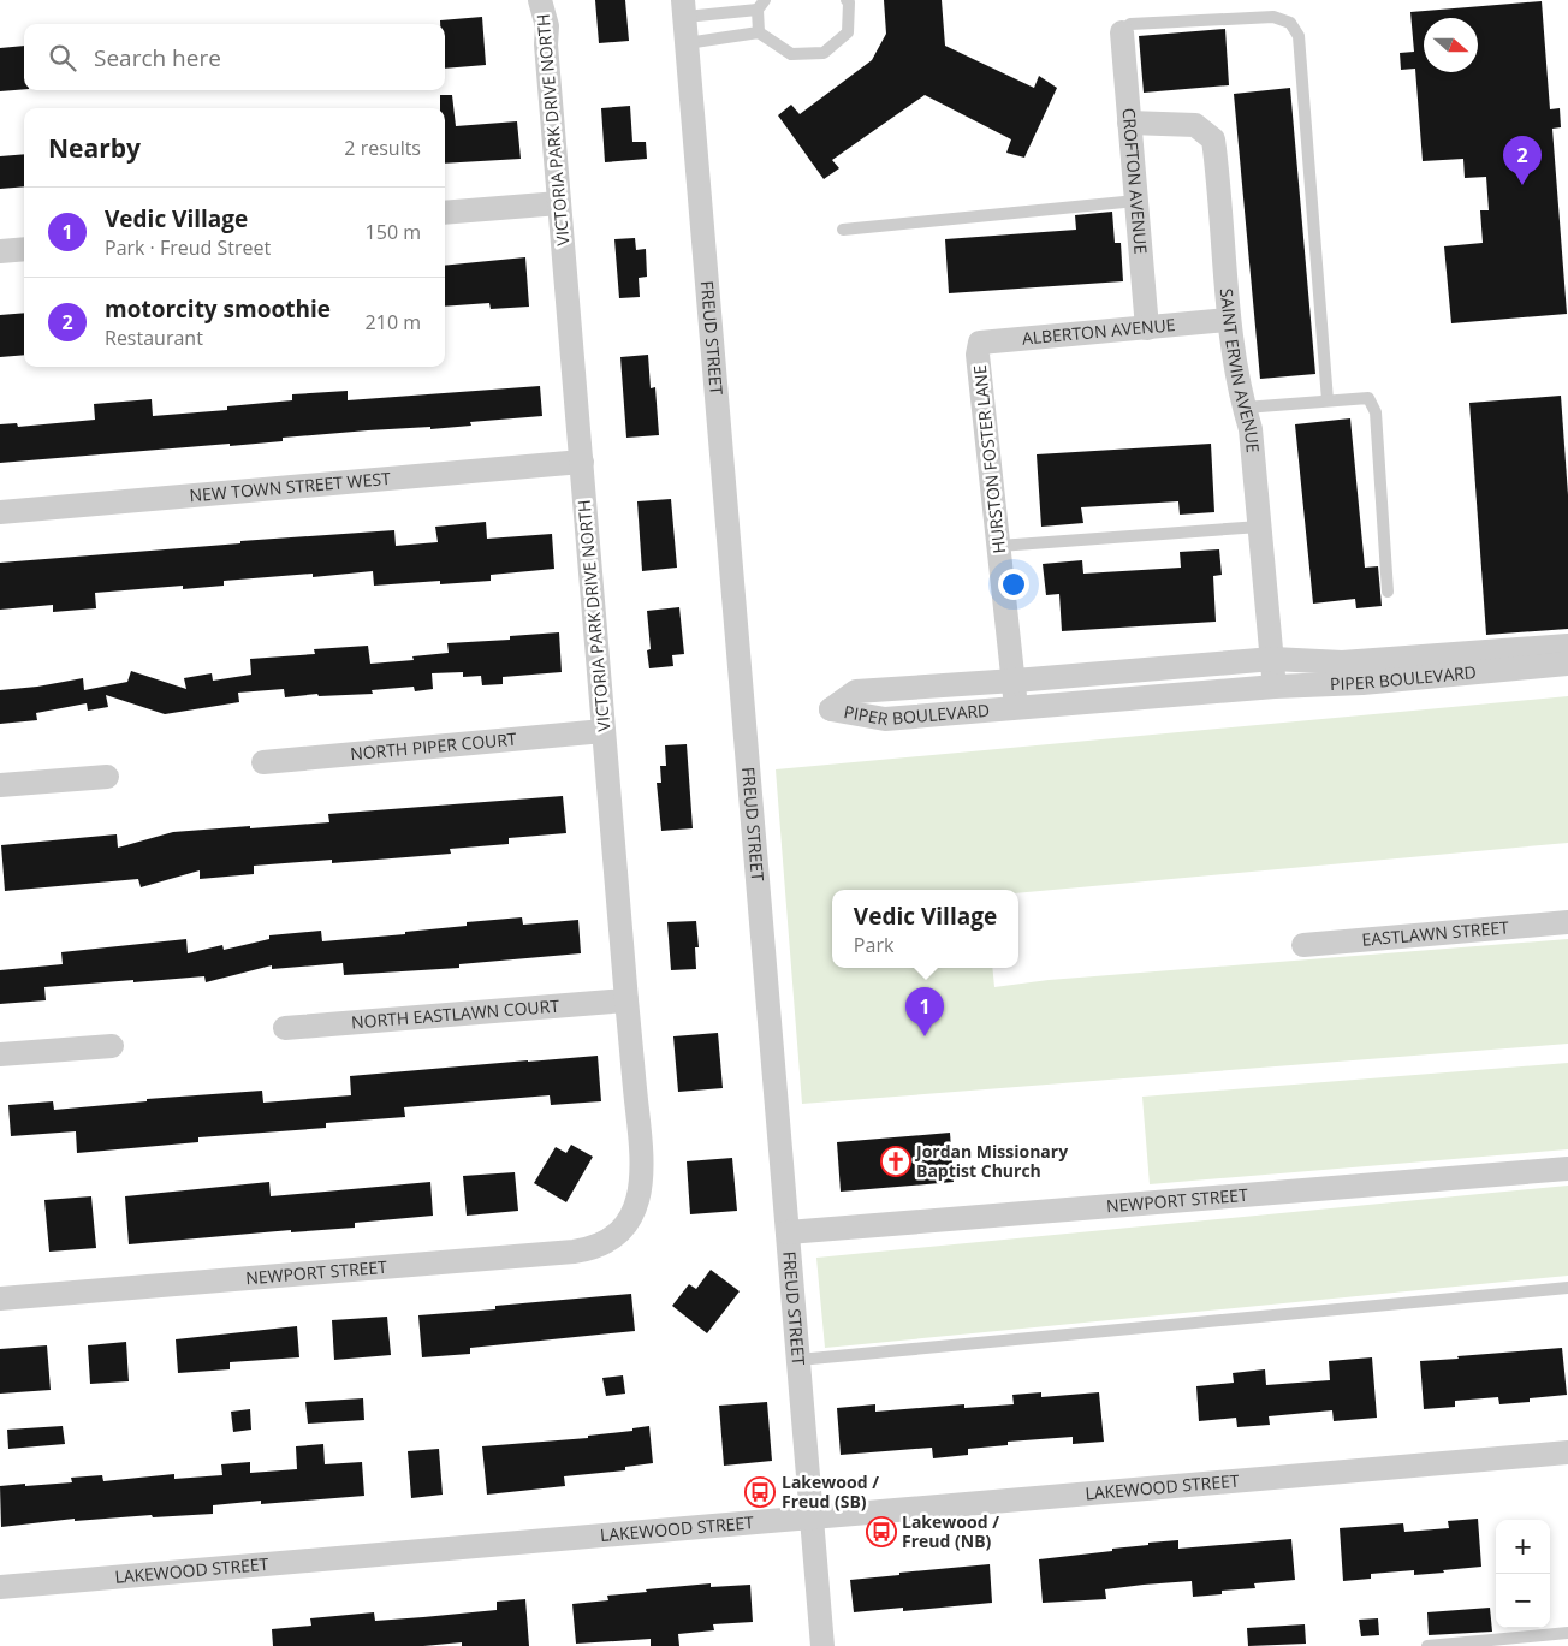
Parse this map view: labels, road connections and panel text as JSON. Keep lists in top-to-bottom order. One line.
{"streets":{"street":["VICTORIA PARK DRIVE NORTH","CROFTON AVENUE","ALBERTON AVENUE","FREUD STREET","SAINT ERVIN AVENUE","HURSTON FOSTER LANE","NEW TOWN STREET WEST","PIPER BOULEVARD","NORTH PIPER COURT","EASTLAWN STREET","NORTH EASTLAWN COURT","NEWPORT STREET","LAKEWOOD STREET"]},"crossings":[["VICTORIA PARK DRIVE NORTH","NEW TOWN STREET WEST"],["VICTORIA PARK DRIVE NORTH","NORTH PIPER COURT"],["VICTORIA PARK DRIVE NORTH","NORTH EASTLAWN COURT"],["VICTORIA PARK DRIVE NORTH","NEWPORT STREET"],["CROFTON AVENUE","ALBERTON AVENUE"],["CROFTON AVENUE","SAINT ERVIN AVENUE"],["ALBERTON AVENUE","SAINT ERVIN AVENUE"],["ALBERTON AVENUE","HURSTON FOSTER LANE"],["FREUD STREET","NEWPORT STREET"],["FREUD STREET","LAKEWOOD STREET"],["SAINT ERVIN AVENUE","PIPER BOULEVARD"],["HURSTON FOSTER LANE","PIPER BOULEVARD"]],"places":{"church":["Jordan Missionary Baptist Church"],"bus stop":["Lakewood / Freud (SB)","Lakewood / Freud (NB)"]},"north":"right","page":{"search":"Search here","heading":["Nearby","2 results"],"pins":["2","1"],"list":[{"mark":"1","name":"Vedic Village","note":"Park · Freud Street","value":"150 m"},{"mark":"2","name":"motorcity smoothie","note":"Restaurant","value":"210 m"}],"popup":["Vedic Village","Park"],"map_buttons":["+","−"]}}
